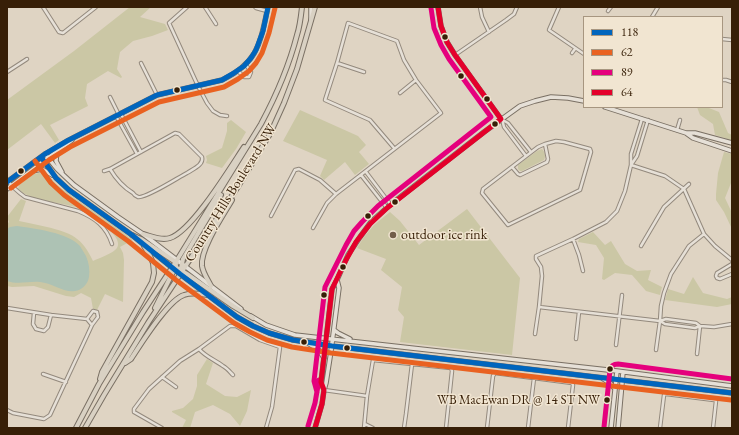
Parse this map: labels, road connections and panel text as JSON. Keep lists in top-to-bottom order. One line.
{"streets":{"main road":["Country Hills Boulevard NW"]},"places":["outdoor ice rink","WB MacEwan DR @ 14 ST NW"],"lines":["transit line 118","transit line 64","transit line 62","transit line 89"],"legend":["118","62","89","64"]}
